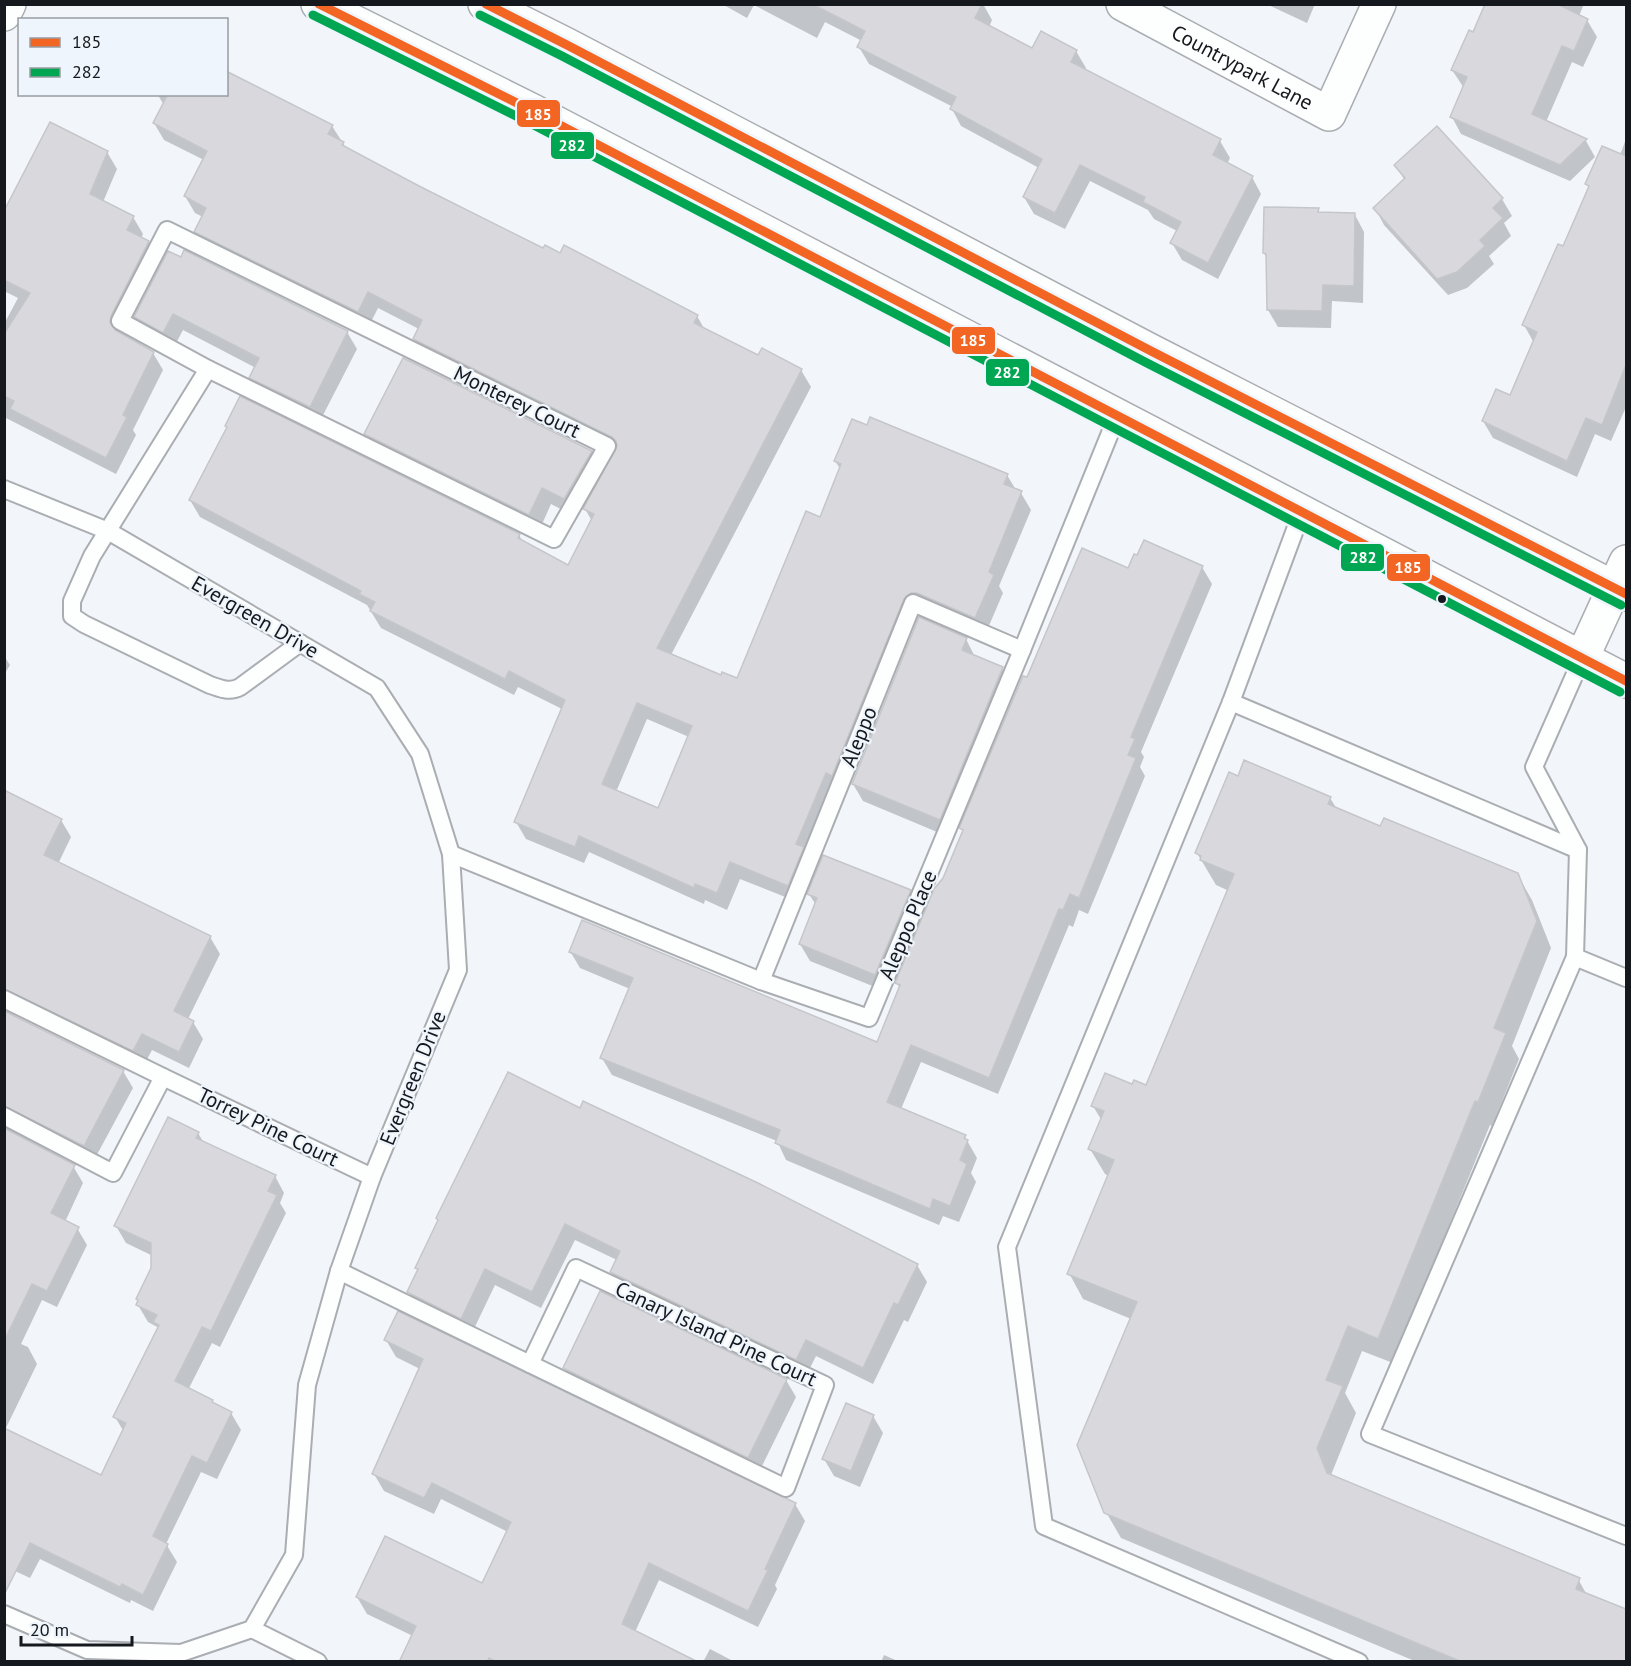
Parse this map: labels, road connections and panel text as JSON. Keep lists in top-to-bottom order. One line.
{"streets":{"main road":["Countrypark Lane"],"lane":["Monterey Court","Evergreen Drive","Aleppo","Aleppo Place","Torrey Pine Court","Canary Island Pine Court"]},"crossings":[["Evergreen Drive","Aleppo Place"],["Evergreen Drive","Torrey Pine Court"],["Evergreen Drive","Canary Island Pine Court"],["Aleppo","Aleppo Place"]],"lines":["transit line 185","transit line 282"],"legend":["185","282"],"scale_bar":"20 m"}
